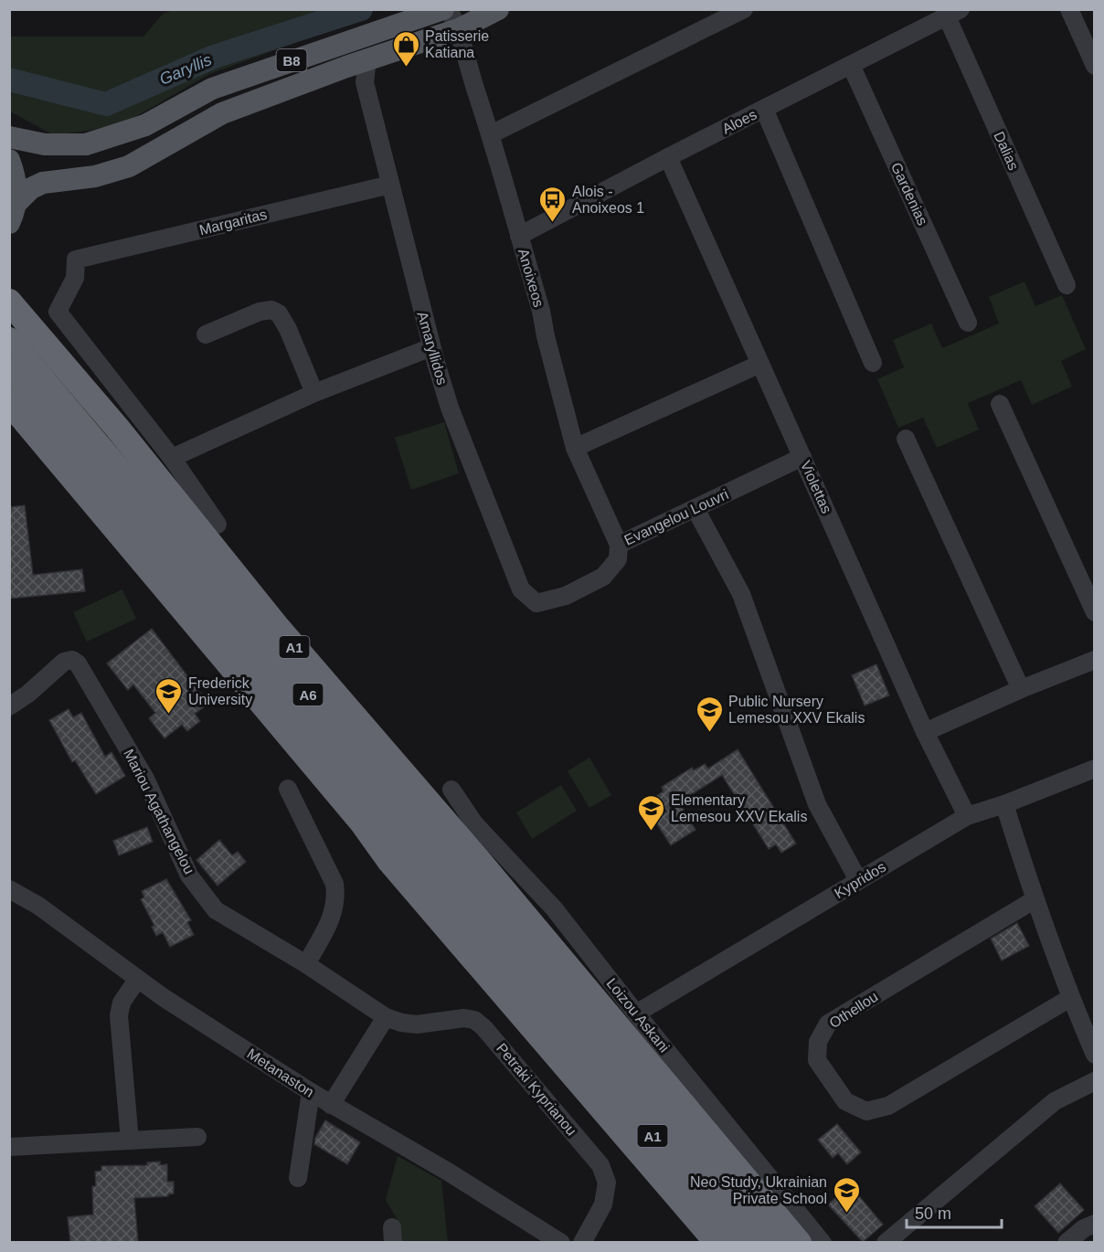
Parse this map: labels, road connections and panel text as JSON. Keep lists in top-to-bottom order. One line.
{"streets":{"highway":["A1","A6"],"main road":["B8"],"street":["Aloes","Dalias","Gardenias","Margaritas","Anoixeos","Amaryllidos","Violettas","Evangelou Louvri","Mariou Agathangelou","Kypridos","Othellou","Loizou Askani","Metanaston","Petraki Kyprianou"]},"crossings":[["B8","Anoixeos"],["B8","Amaryllidos"],["Aloes","Dalias"],["Aloes","Gardenias"],["Aloes","Anoixeos"],["Aloes","Violettas"],["Margaritas","Amaryllidos"],["Anoixeos","Evangelou Louvri"],["Amaryllidos","Evangelou Louvri"],["Violettas","Evangelou Louvri"],["Violettas","Kypridos"],["A1","A6"],["Mariou Agathangelou","Petraki Kyprianou"],["Kypridos","Loizou Askani"]],"water":["Garyllis"],"places":{"shop":["Patisserie Katiana"],"bus stop":["Alois - Anoixeos 1"],"school or university":["Frederick University","Public Nursery Lemesou XXV Ekalis","Elementary Lemesou XXV Ekalis","Neo Study, Ukrainian Private School"]},"scale_bar":"50 m"}
